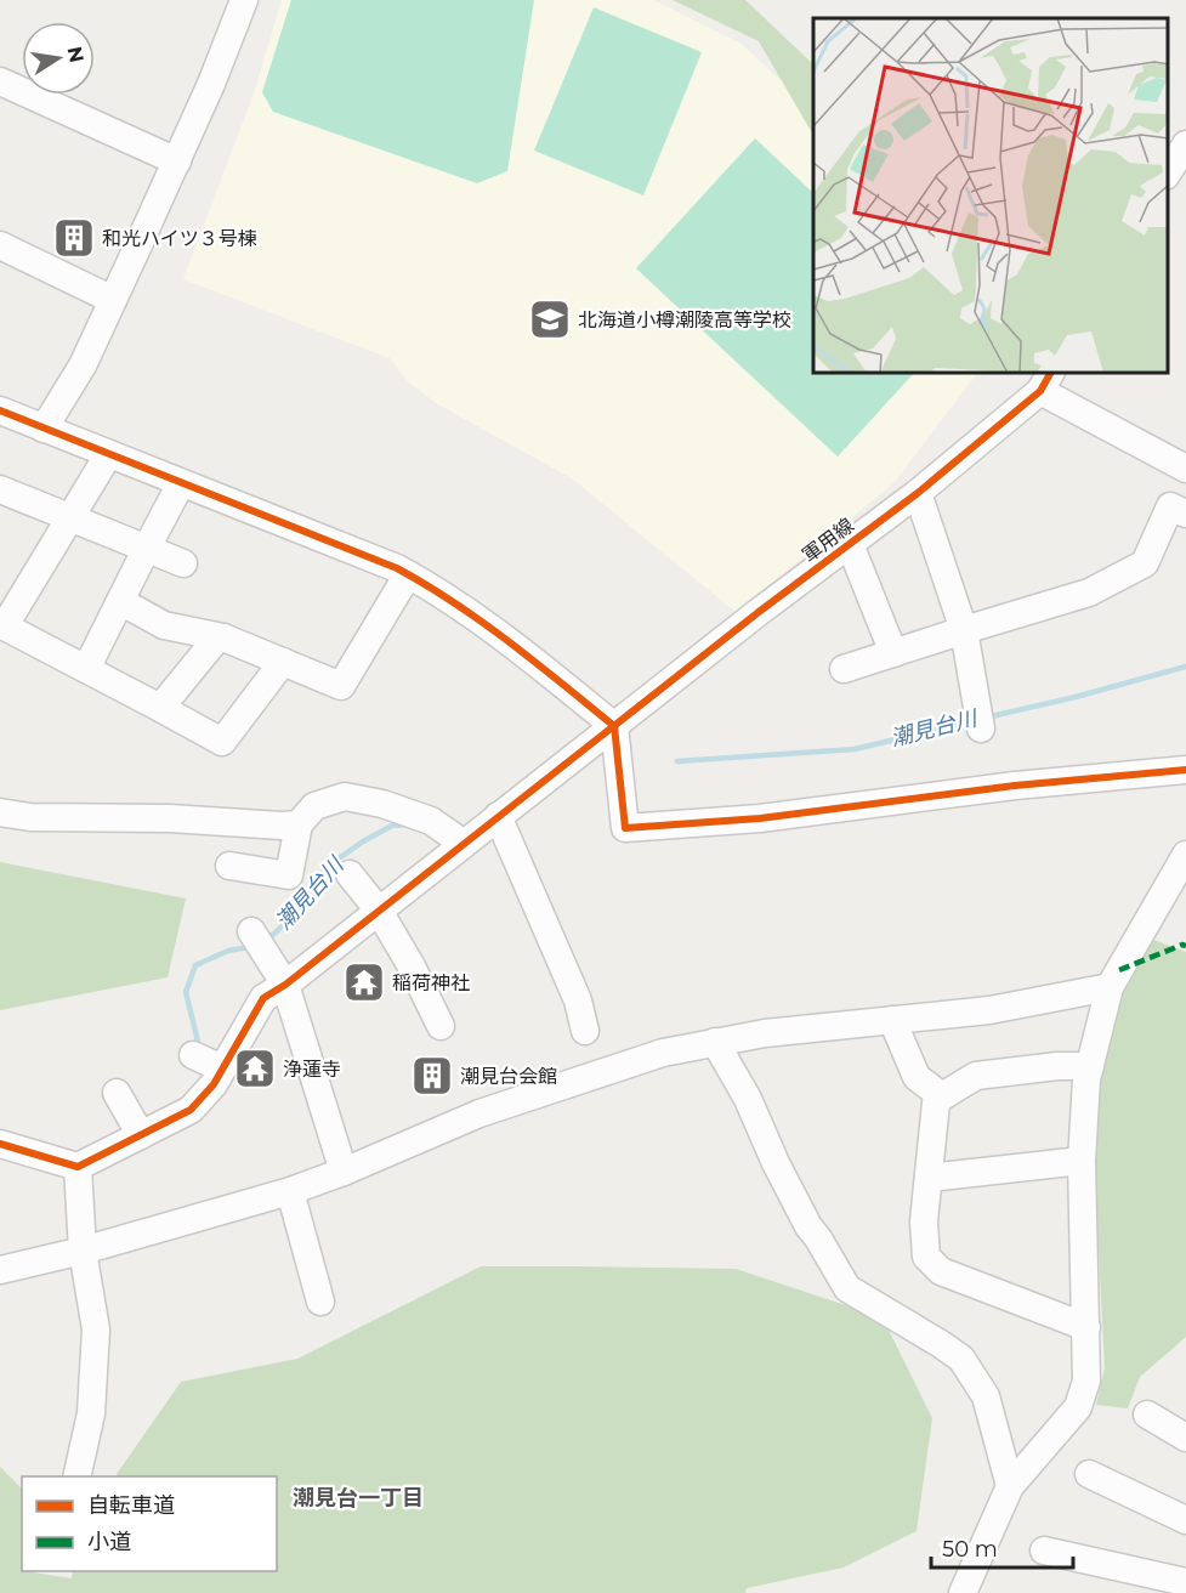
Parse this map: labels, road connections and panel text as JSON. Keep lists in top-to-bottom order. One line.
{"streets":{"street":["軍用線"]},"districts":["潮見台一丁目"],"water":["潮見台川"],"places":{"building":["和光ハイツ３号棟","潮見台会館"],"school or university":["北海道小樽潮陵高等学校"],"temple":["稲荷神社","浄蓮寺"]},"legend":["自転車道","小道"],"scale_bar":"50 m","north":"right"}
